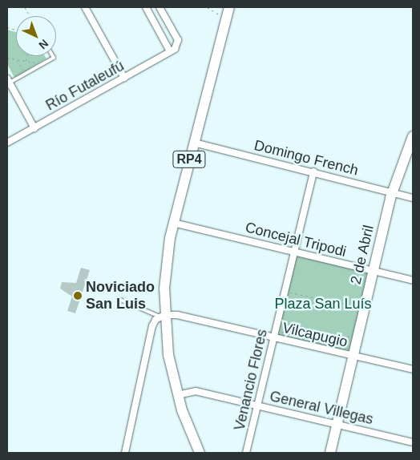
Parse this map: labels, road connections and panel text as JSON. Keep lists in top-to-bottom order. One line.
{"streets":{"main road":["RP4","2 de Abril"],"street":["Río Futaleufú","Domingo French","Concejal Tripodi","Vilcapugio","Venancio Flores","General Villegas"]},"crossings":[["Domingo French","RP4"],["Domingo French","2 de Abril"],["Domingo French","Venancio Flores"],["RP4","Concejal Tripodi"],["RP4","Vilcapugio"],["RP4","General Villegas"],["Concejal Tripodi","2 de Abril"],["Concejal Tripodi","Venancio Flores"],["2 de Abril","Vilcapugio"],["2 de Abril","General Villegas"],["Vilcapugio","Venancio Flores"],["Venancio Flores","General Villegas"]],"parks":["Plaza San Luís"],"places":["Noviciado San Luis"],"north":"bottom right"}
